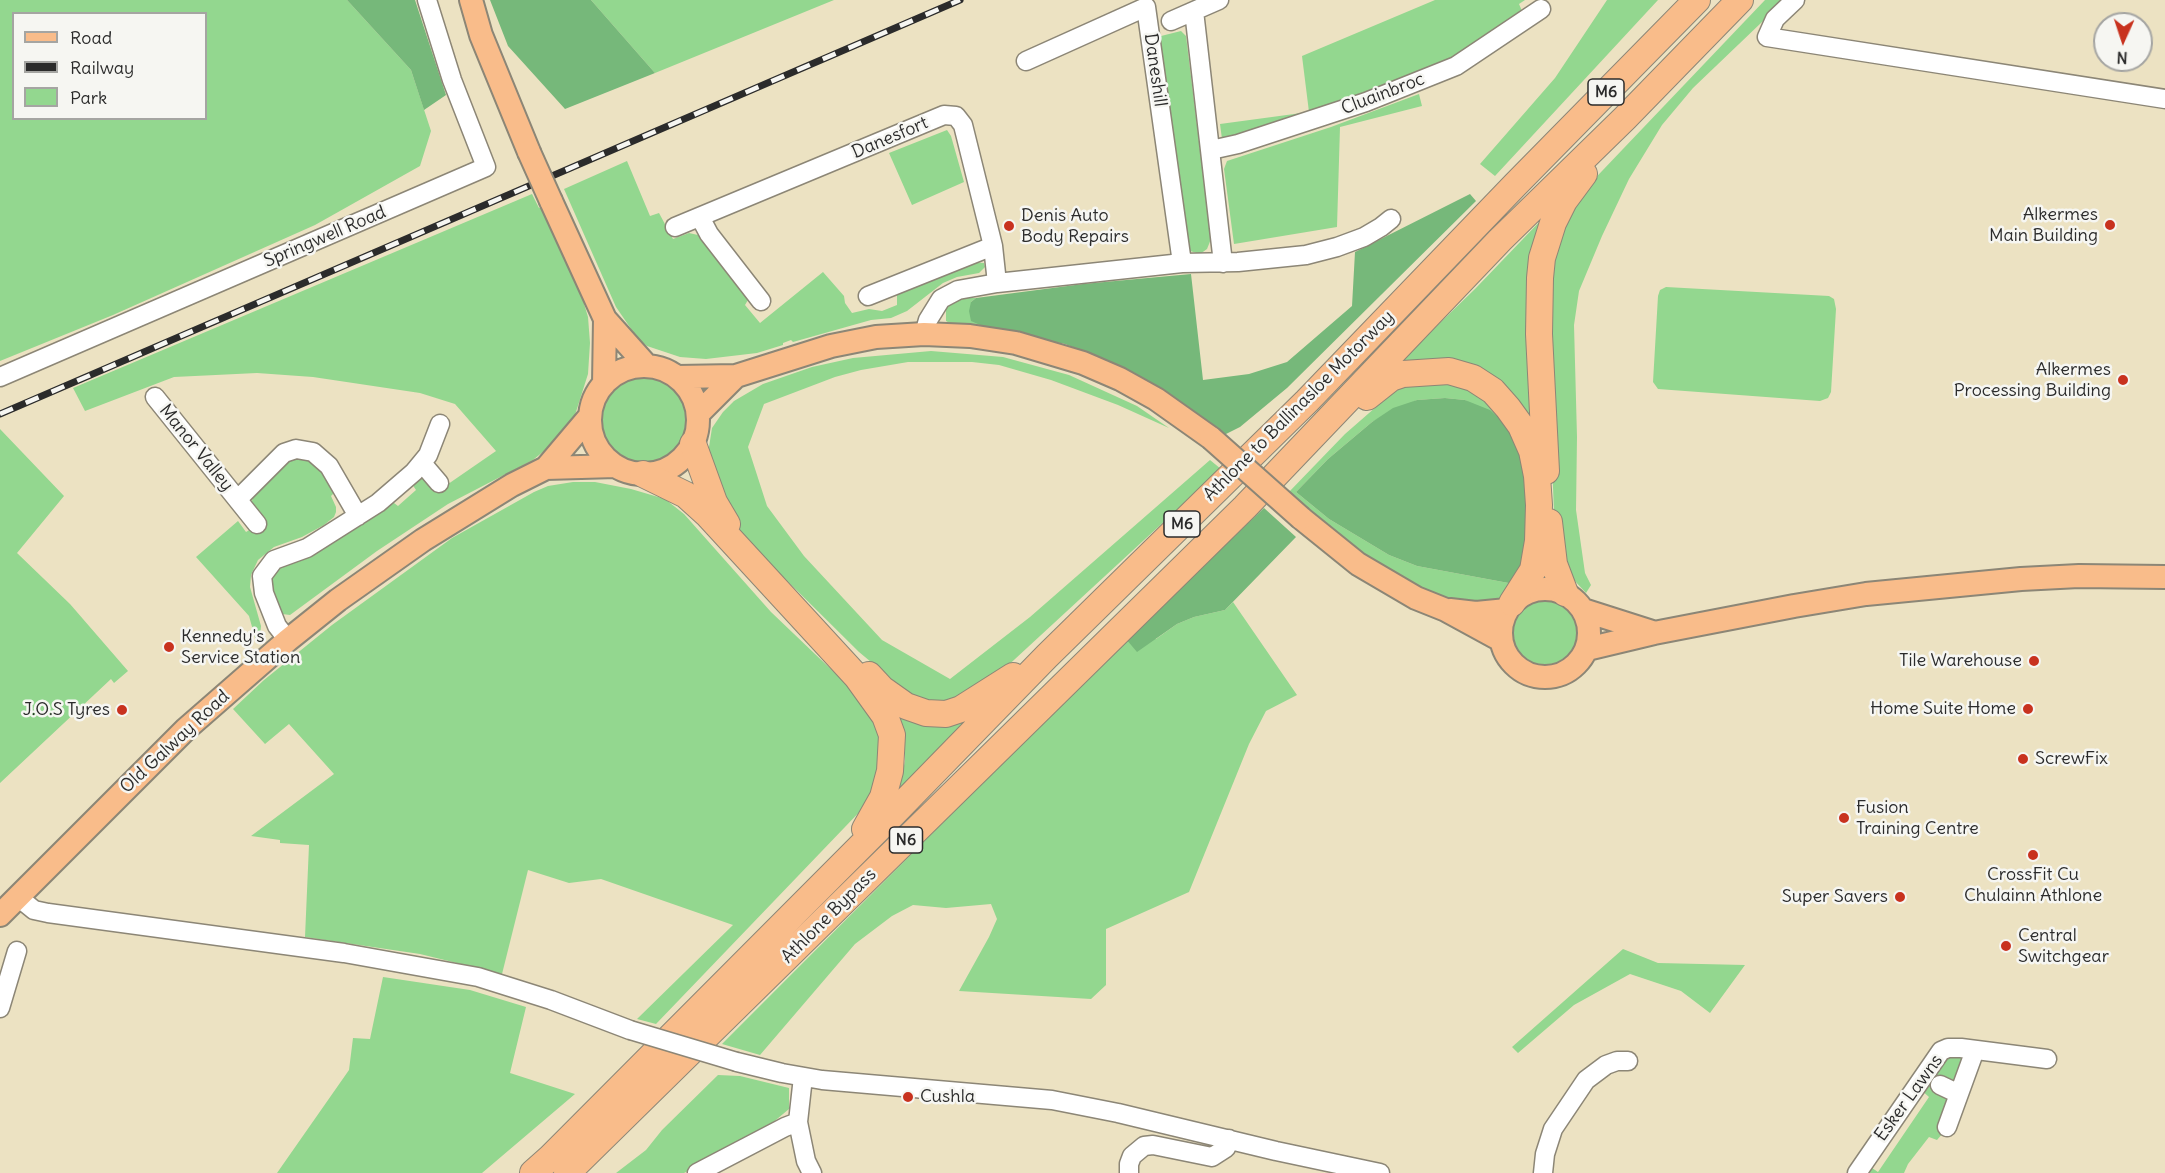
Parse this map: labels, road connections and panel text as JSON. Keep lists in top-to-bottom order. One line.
{"streets":{"highway":["M6","Athlone to Ballinasloe Motorway","N6","Athlone Bypass"],"main road":["Old Galway Road"],"street":["Daneshill","Cluainbroc","Danesfort","Springwell Road","Manor Valley","Esker Lawns"]},"crossings":[["Athlone to Ballinasloe Motorway","Athlone Bypass"]],"places":["Alkermes Main Building","Denis Auto Body Repairs","Alkermes Processing Building","Kennedy's Service Station","Tile Warehouse","Home Suite Home","J.O.S Tyres","ScrewFix","Fusion Training Centre","CrossFit Cu Chulainn Athlone","Super Savers","Central Switchgear","Cushla"],"legend":["Road","Railway","Park"],"north":"bottom"}
